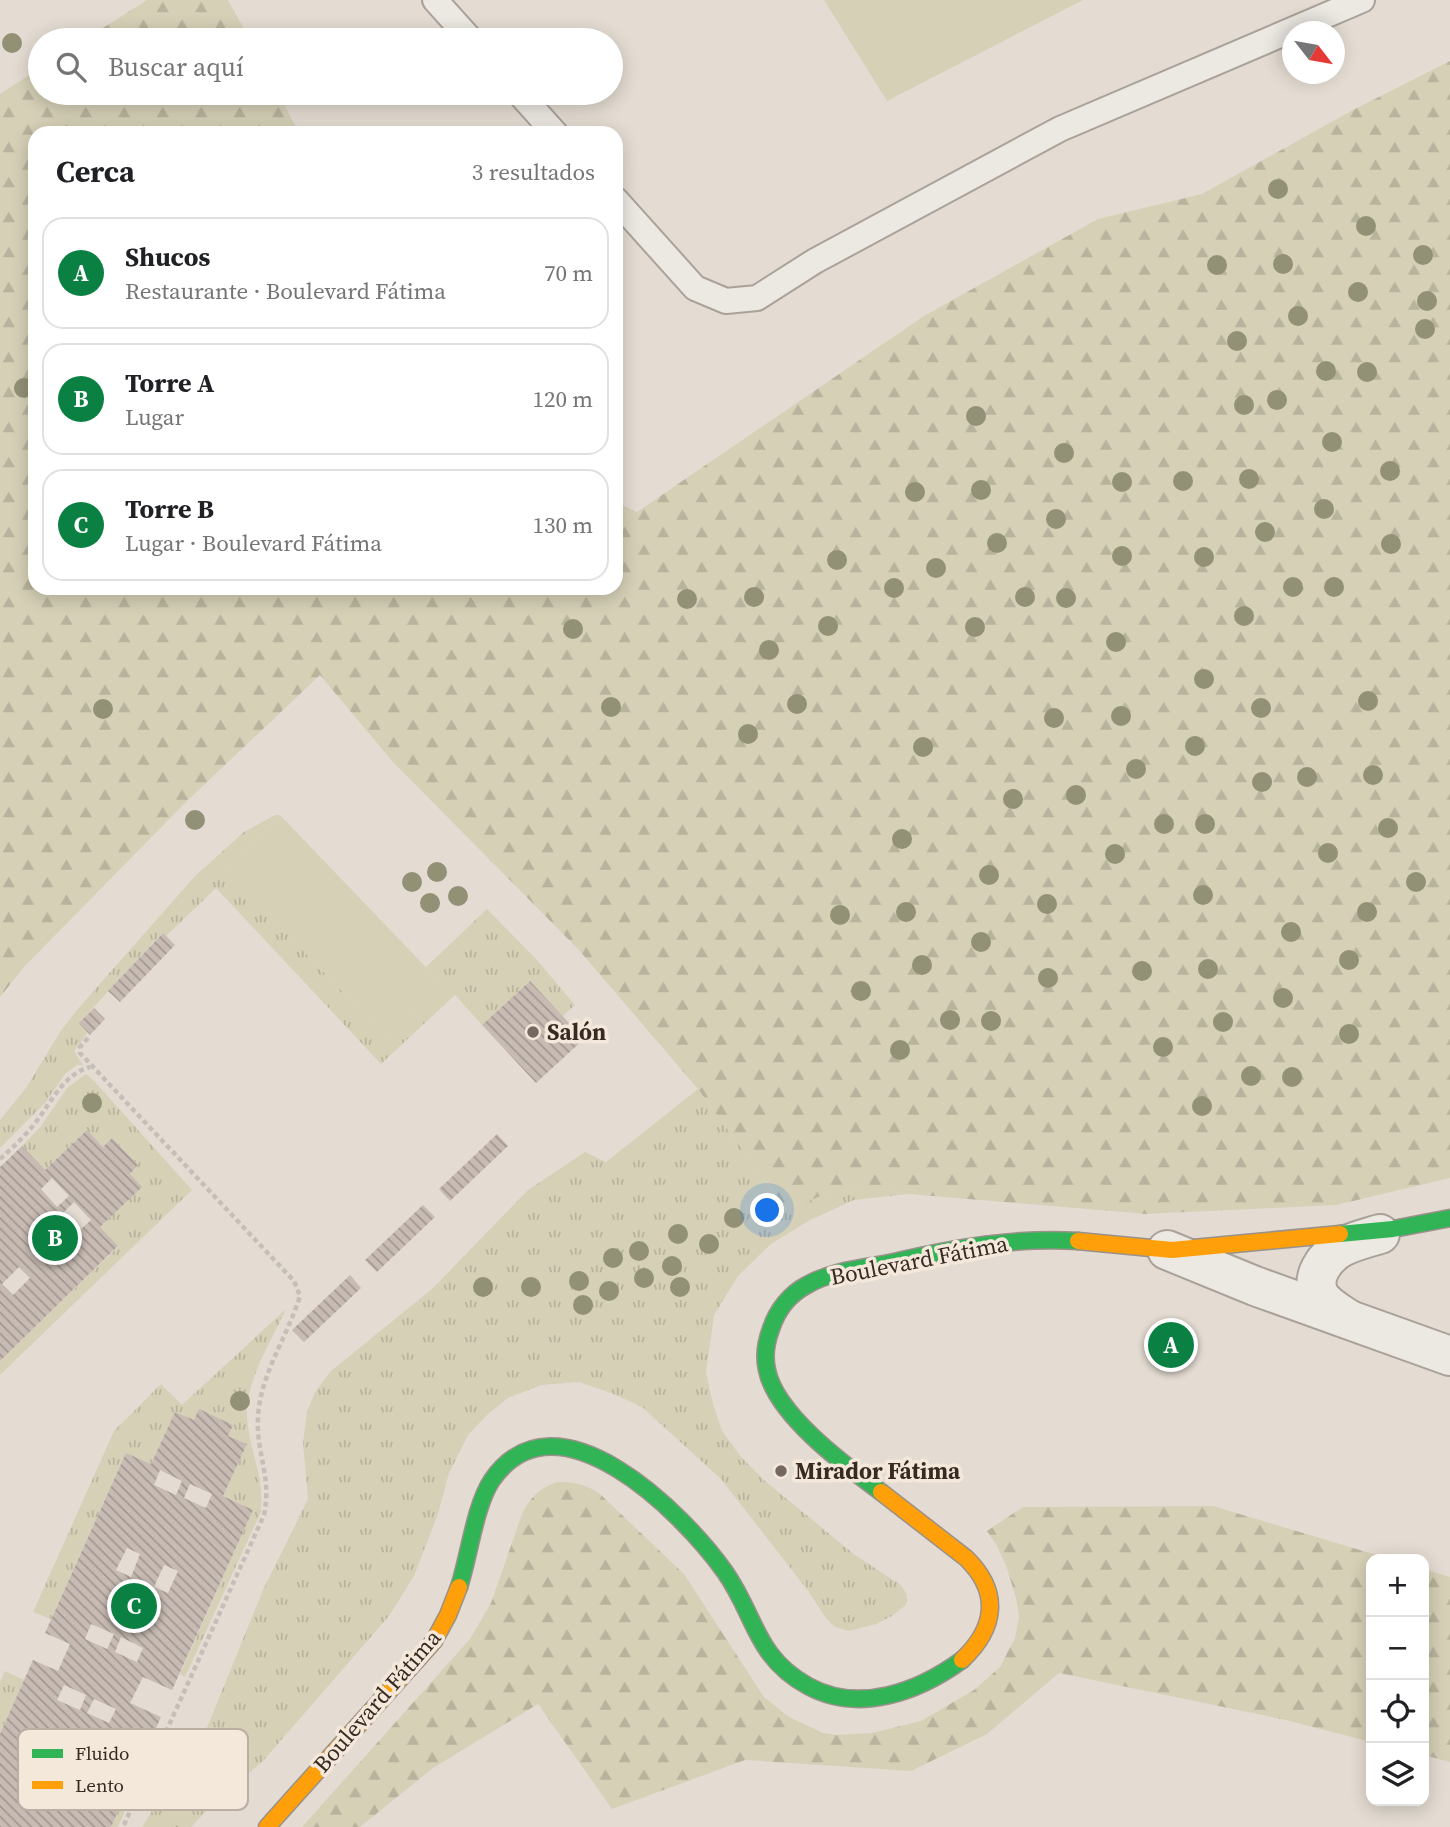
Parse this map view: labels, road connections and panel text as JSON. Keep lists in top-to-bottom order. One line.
{"streets":{"street":["Boulevard Fátima"]},"places":["Salón","Mirador Fátima"],"legend":["Fluido","Lento"],"north":"bottom right","page":{"search":"Buscar aquí","heading":["Cerca","3 resultados"],"list":[{"mark":"A","name":"Shucos","note":"Restaurante · Boulevard Fátima","value":"70 m"},{"mark":"B","name":"Torre A","note":"Lugar","value":"120 m"},{"mark":"C","name":"Torre B","note":"Lugar · Boulevard Fátima","value":"130 m"}],"pins":["B","A","C"],"map_buttons":["+","−"]}}
